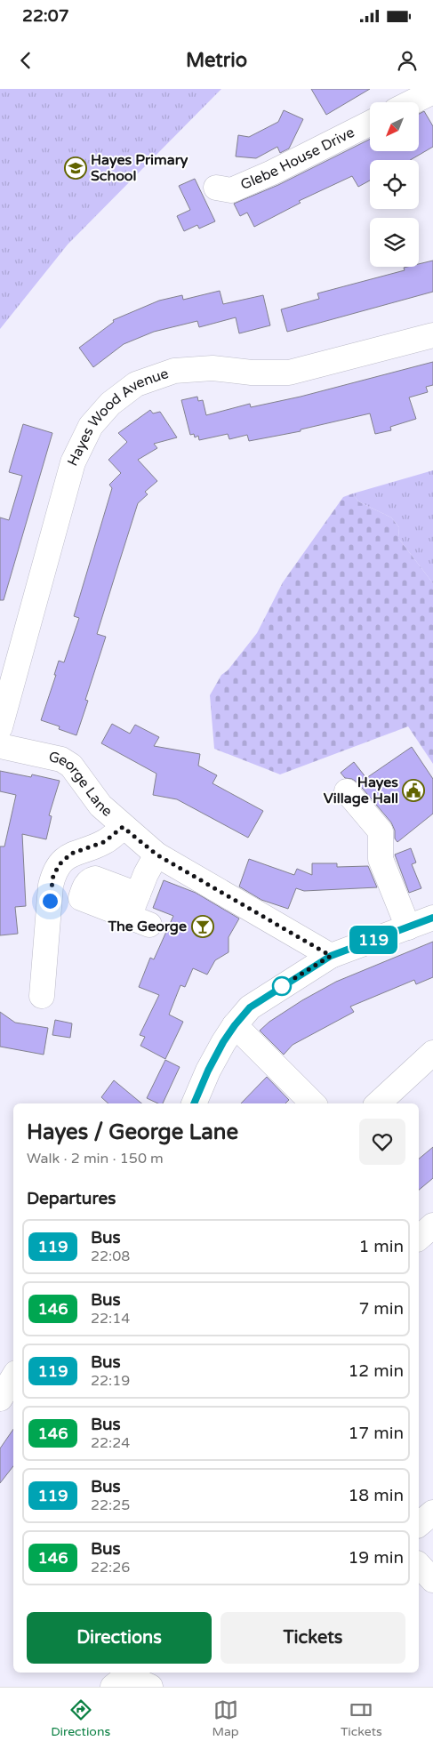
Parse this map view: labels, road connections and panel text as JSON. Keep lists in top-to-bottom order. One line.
{"streets":{"street":["Glebe House Drive","Hayes Wood Avenue","George Lane"]},"places":{"school or university":["Hayes Primary School"],"public building":["Hayes Village Hall"],"bar":["The George"]},"lines":["bus line 119"],"north":"bottom left","page":{"status":"22:07","header":"Metrio","on_map":"119","heading":[["Hayes / George Lane","Walk · 2 min · 150 m"],"Departures"],"list":[{"mark":"119","name":"Bus","note":"22:08","value":"1 min"},{"mark":"146","name":"Bus","note":"22:14","value":"7 min"},{"mark":"119","name":"Bus","note":"22:19","value":"12 min"},{"mark":"146","name":"Bus","note":"22:24","value":"17 min"},{"mark":"119","name":"Bus","note":"22:25","value":"18 min"},{"mark":"146","name":"Bus","note":"22:26","value":"19 min"}],"buttons":["Directions","Tickets"],"tabs":["Directions","Map","Tickets"]}}
